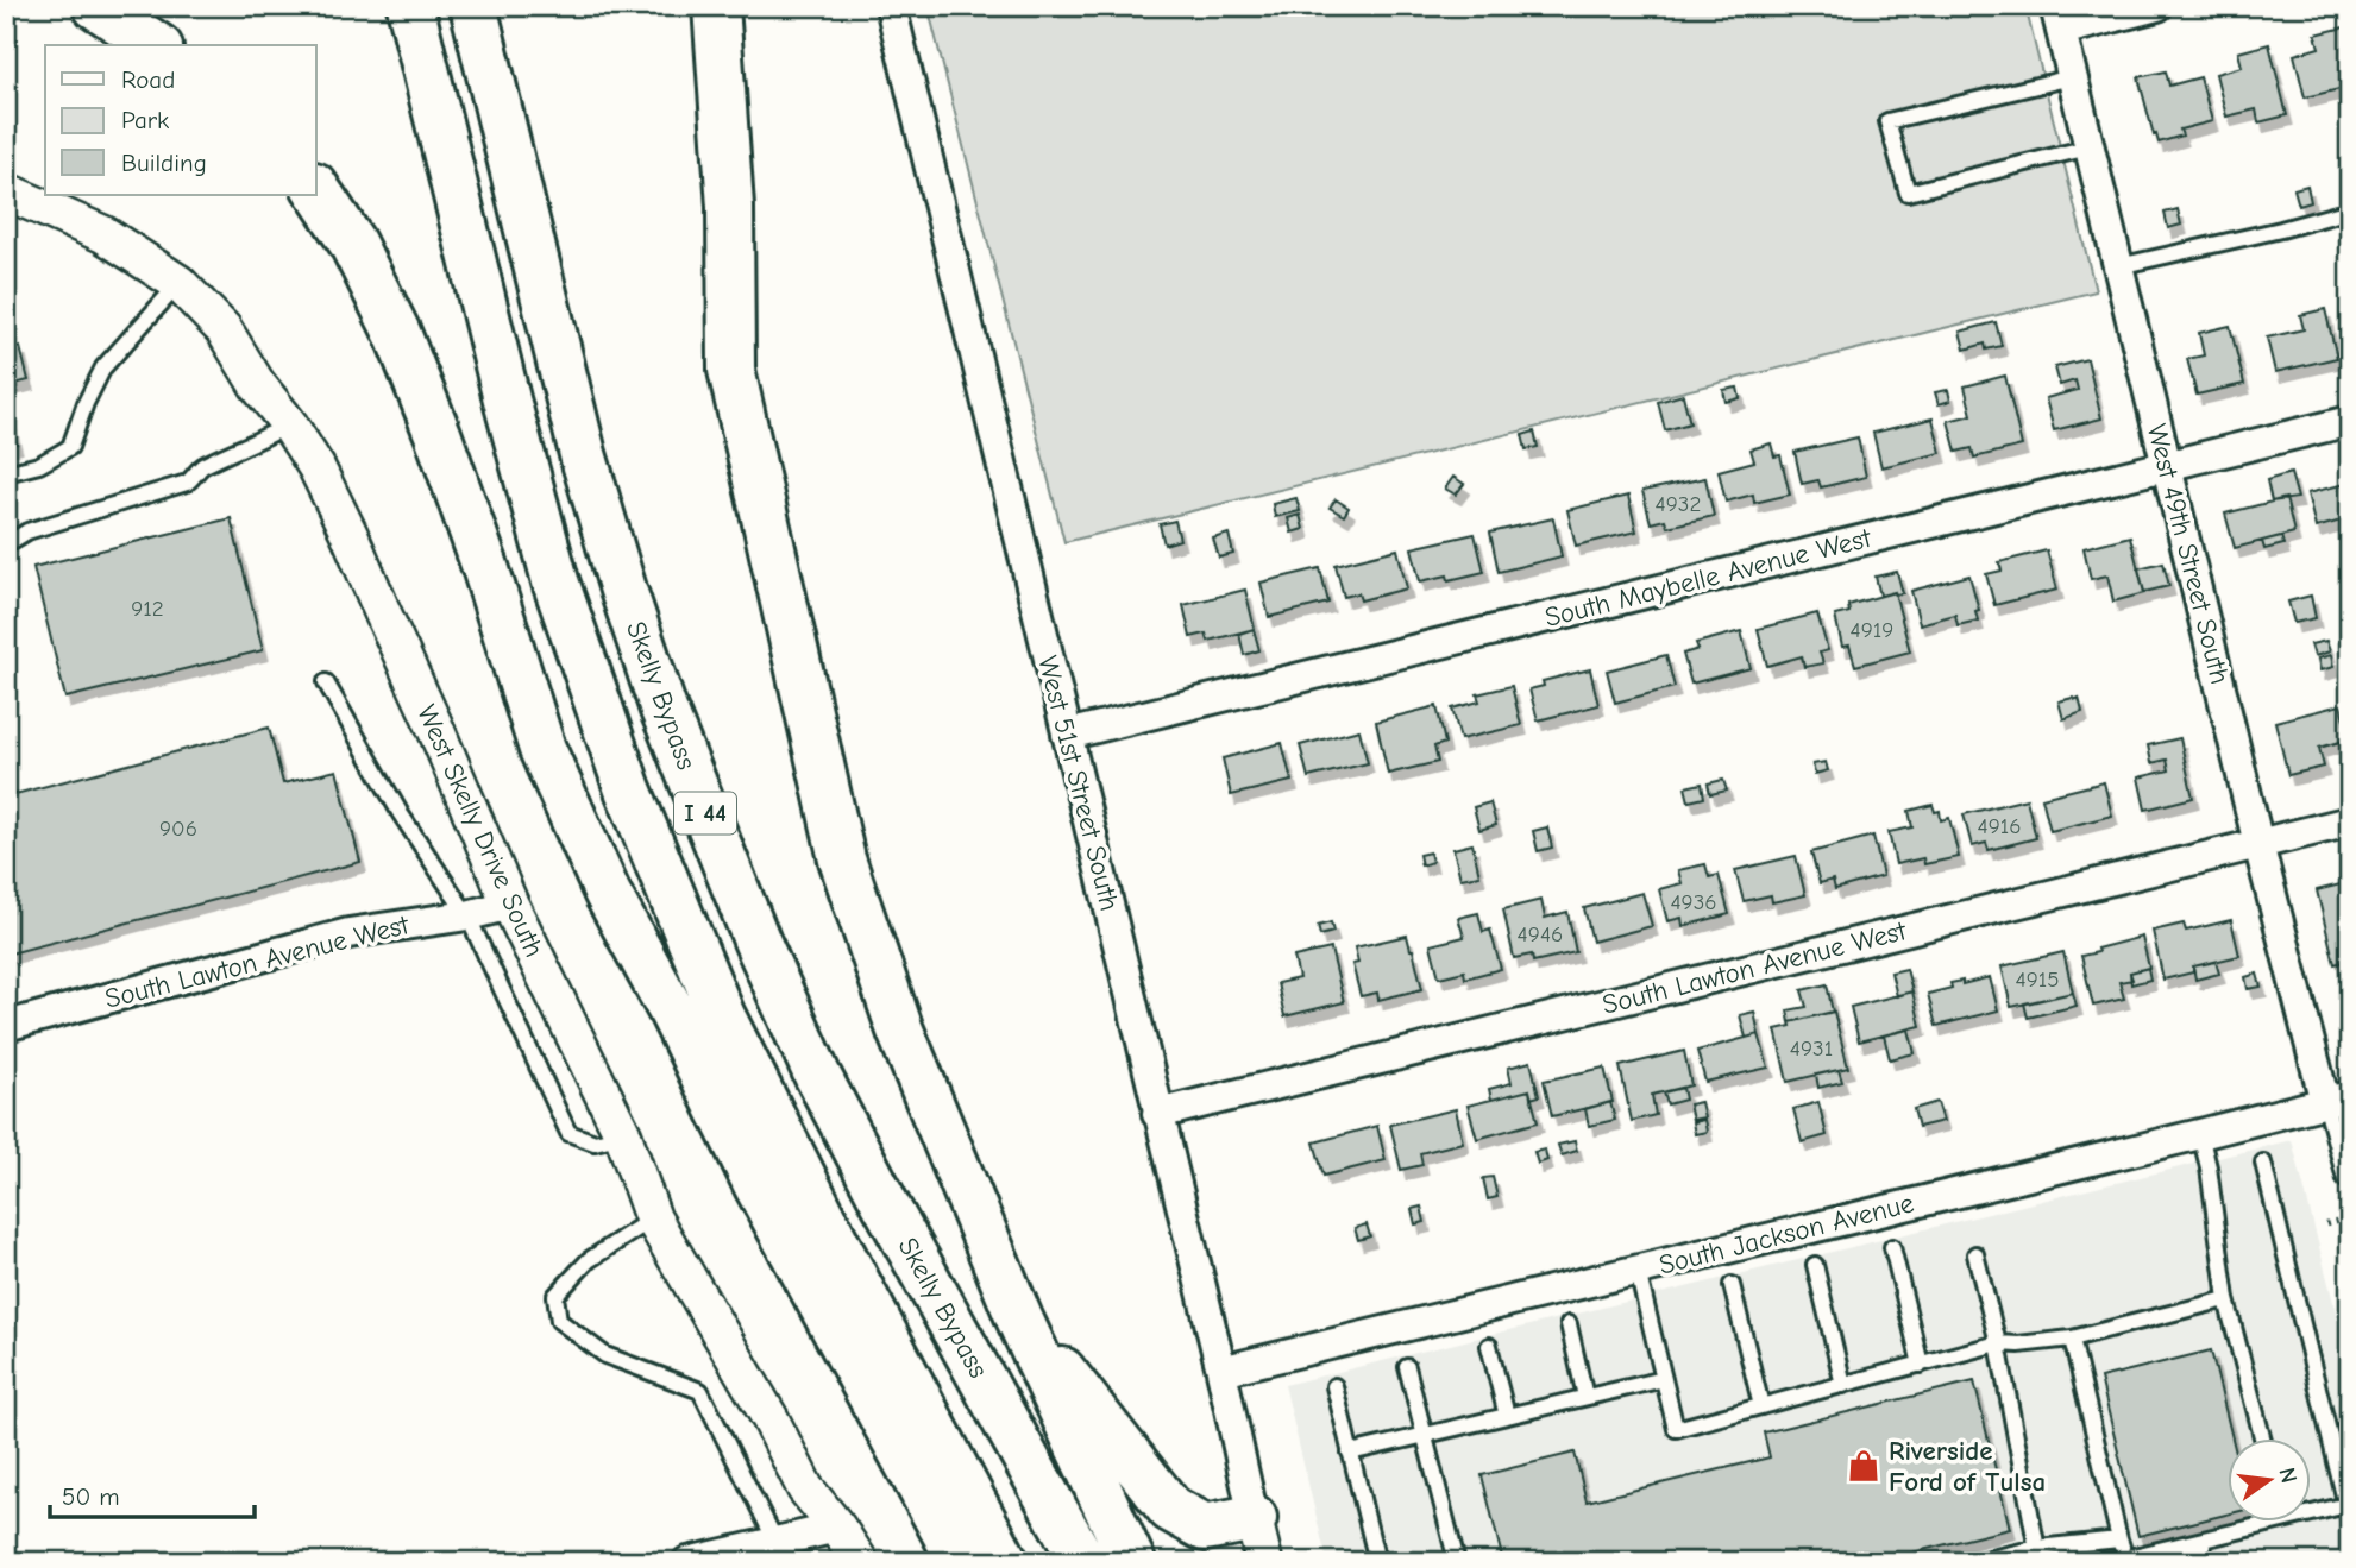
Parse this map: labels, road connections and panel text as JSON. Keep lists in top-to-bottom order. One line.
{"streets":{"highway":["Skelly Bypass","I 44"],"street":["West 49th Street South","South Maybelle Avenue West","West 51st Street South","West Skelly Drive South","South Lawton Avenue West","South Jackson Avenue"]},"crossings":[["West 49th Street South","South Maybelle Avenue West"],["West 49th Street South","South Lawton Avenue West"],["West 49th Street South","South Jackson Avenue"],["South Maybelle Avenue West","West 51st Street South"],["West 51st Street South","South Lawton Avenue West"],["West 51st Street South","South Jackson Avenue"],["West Skelly Drive South","South Lawton Avenue West"]],"places":{"shop":["Riverside Ford of Tulsa"]},"house_numbers":["4932","912","4919","4916","906","4936","4946","4915","4931"],"legend":["Road","Park","Building"],"scale_bar":"50 m","north":"right"}
